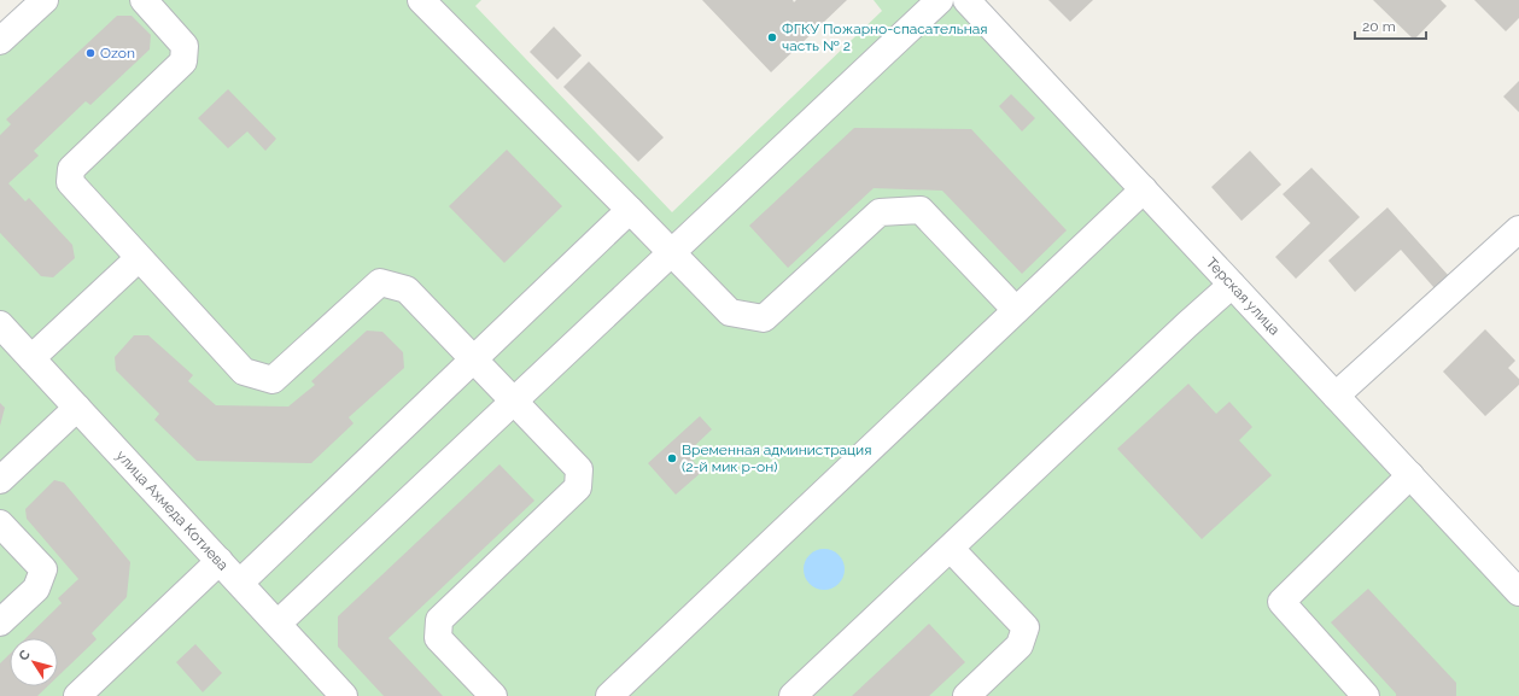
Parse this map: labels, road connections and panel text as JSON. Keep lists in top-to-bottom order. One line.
{"streets":{"street":["Терская улица","улица Ахмеда Котиева"]},"places":["ФГКУ Пожарно-спасательная часть № 2","Ozon","Временная администрация (2-й мик р-он)"],"scale_bar":"20 m","north":"top left"}
